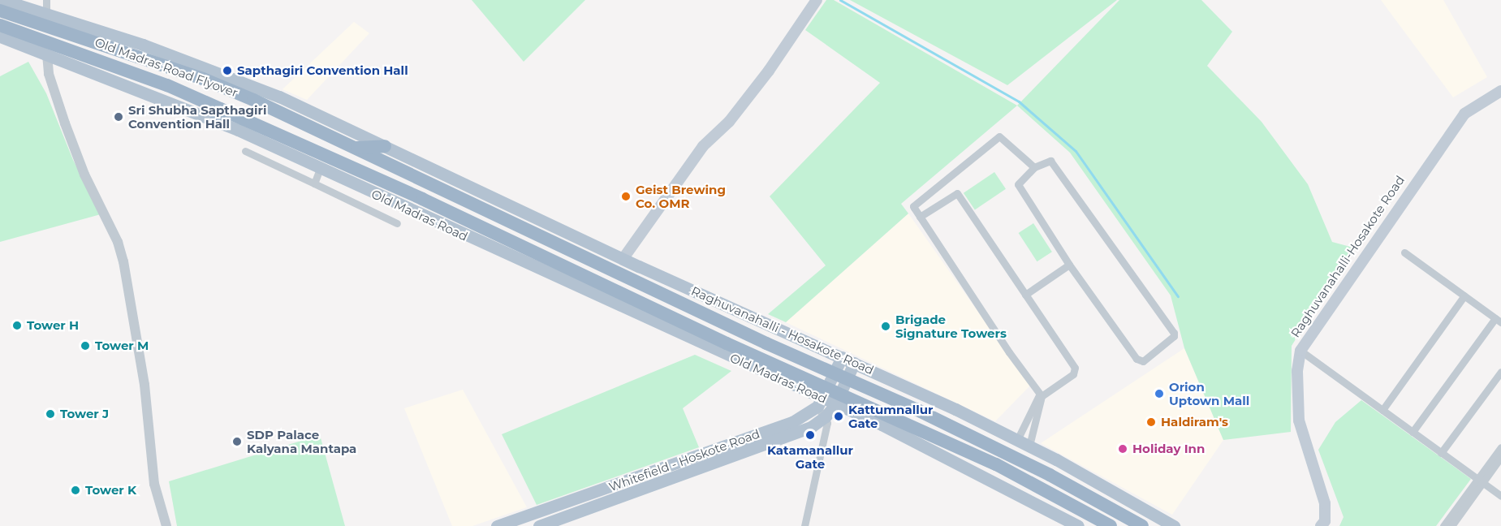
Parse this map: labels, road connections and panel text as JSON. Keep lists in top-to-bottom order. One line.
{"streets":{"highway":["Old Madras Road Flyover","Old Madras Road"],"main road":["Raghuvanahalli-Hosakote Road","Raghuvanahalli - Hosakote Road","Whitefield - Hoskote Road"]},"crossings":[["Old Madras Road Flyover","Old Madras Road"],["Old Madras Road","Whitefield - Hoskote Road"],["Raghuvanahalli - Hosakote Road","Whitefield - Hoskote Road"]],"places":["Sapthagiri Convention Hall","Sri Shubha Sapthagiri Convention Hall","Geist Brewing Co. OMR","Tower H","Brigade Signature Towers","Tower M","Orion Uptown Mall","Tower J","Kattumnallur Gate","Haldiram's","Katamanallur Gate","SDP Palace Kalyana Mantapa","Holiday Inn","Tower K"]}
